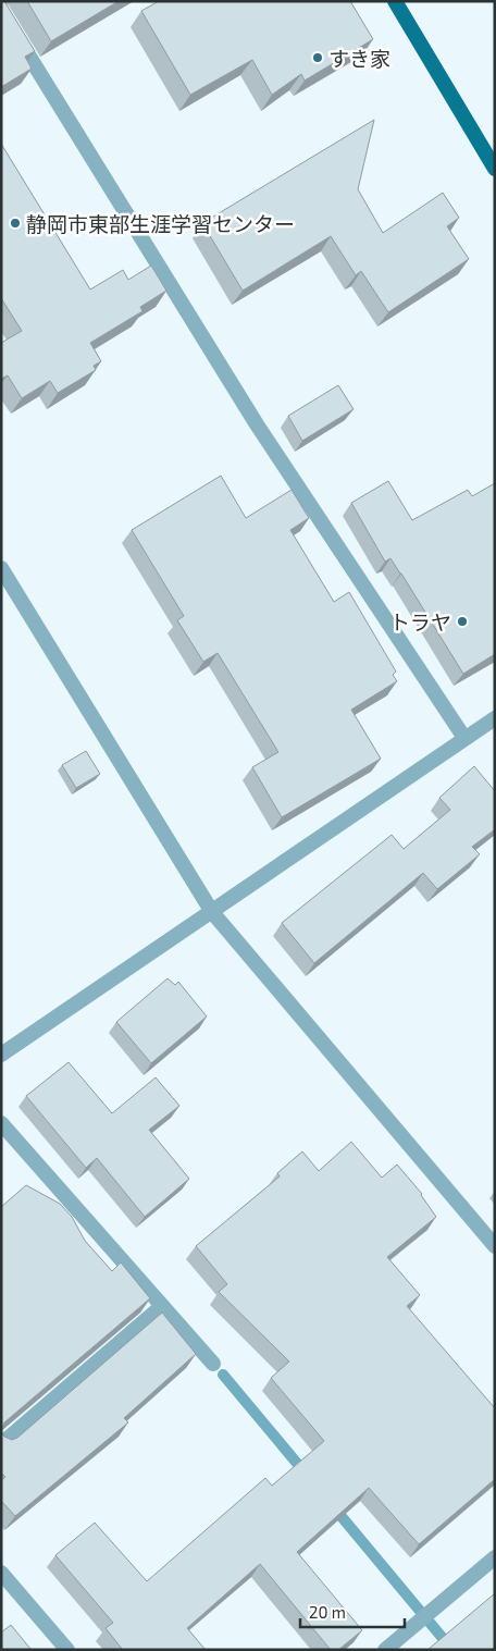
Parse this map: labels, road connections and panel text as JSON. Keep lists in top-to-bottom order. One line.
{"places":["すき家","静岡市東部生涯学習センター","トラヤ"],"scale_bar":"20 m"}
